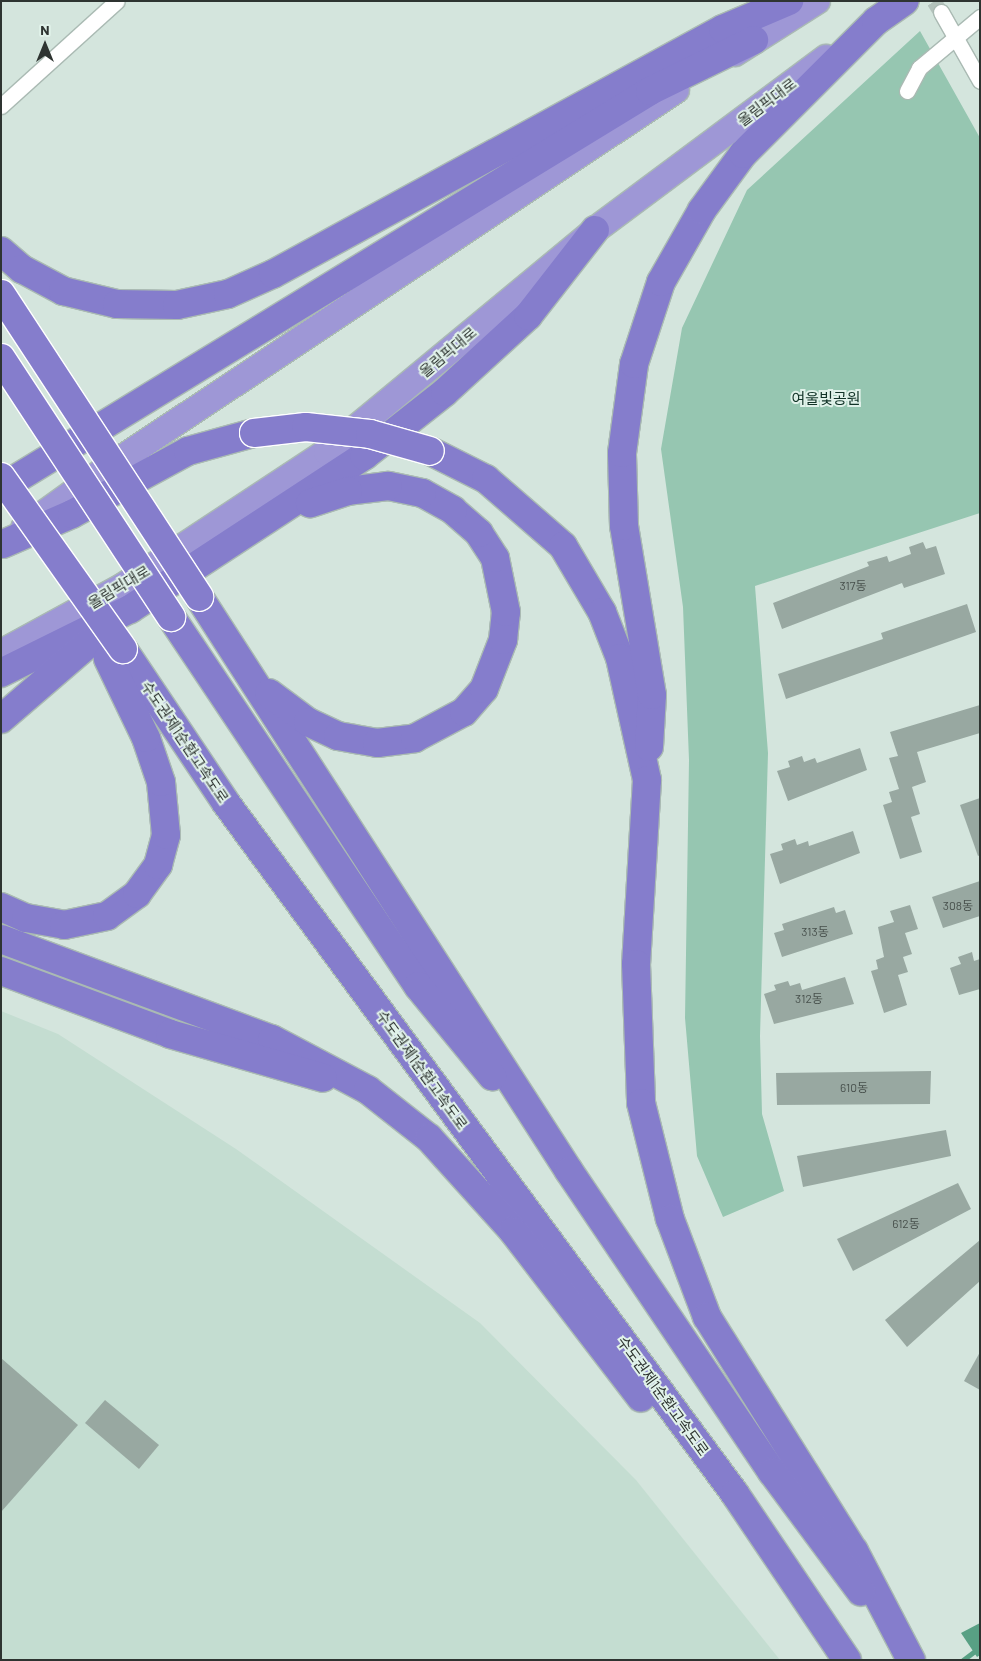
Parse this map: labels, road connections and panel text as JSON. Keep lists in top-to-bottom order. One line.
{"streets":{"highway":["올림픽대로","수도권제1순환고속도로"]},"parks":["여울빛공원"],"house_numbers":["317동","308동","313동","312동","610동","612동"],"north":"top"}
